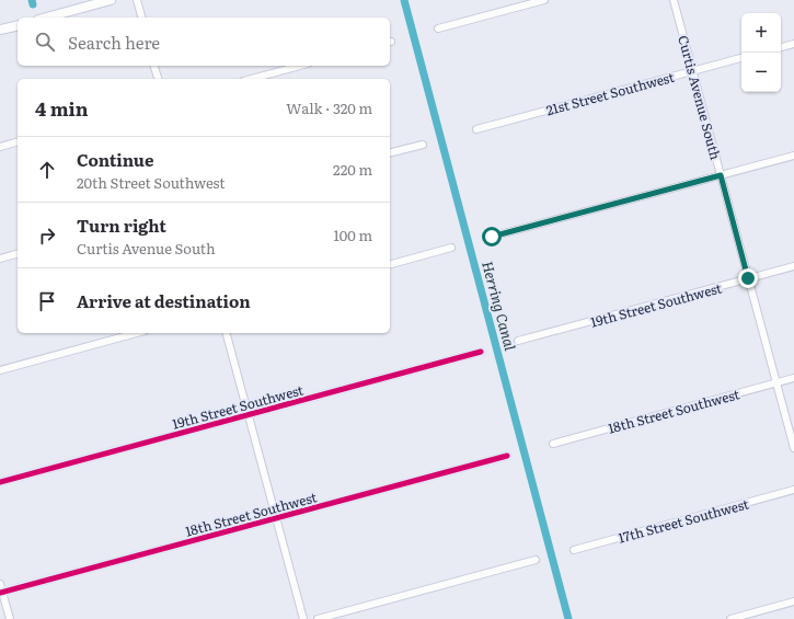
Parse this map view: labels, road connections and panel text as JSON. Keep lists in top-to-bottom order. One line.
{"streets":{"street":["21st Street Southwest","Curtis Avenue South","19th Street Southwest","18th Street Southwest","17th Street Southwest"]},"crossings":[["21st Street Southwest","Curtis Avenue South"],["Curtis Avenue South","19th Street Southwest"],["Curtis Avenue South","18th Street Southwest"]],"water":["Herring Canal"],"page":{"map_buttons":["+","−"],"search":"Search here","heading":["4 min","Walk · 320 m"],"list":[["Continue","20th Street Southwest","220 m"],["Turn right","Curtis Avenue South","100 m"],"Arrive at destination"]}}
